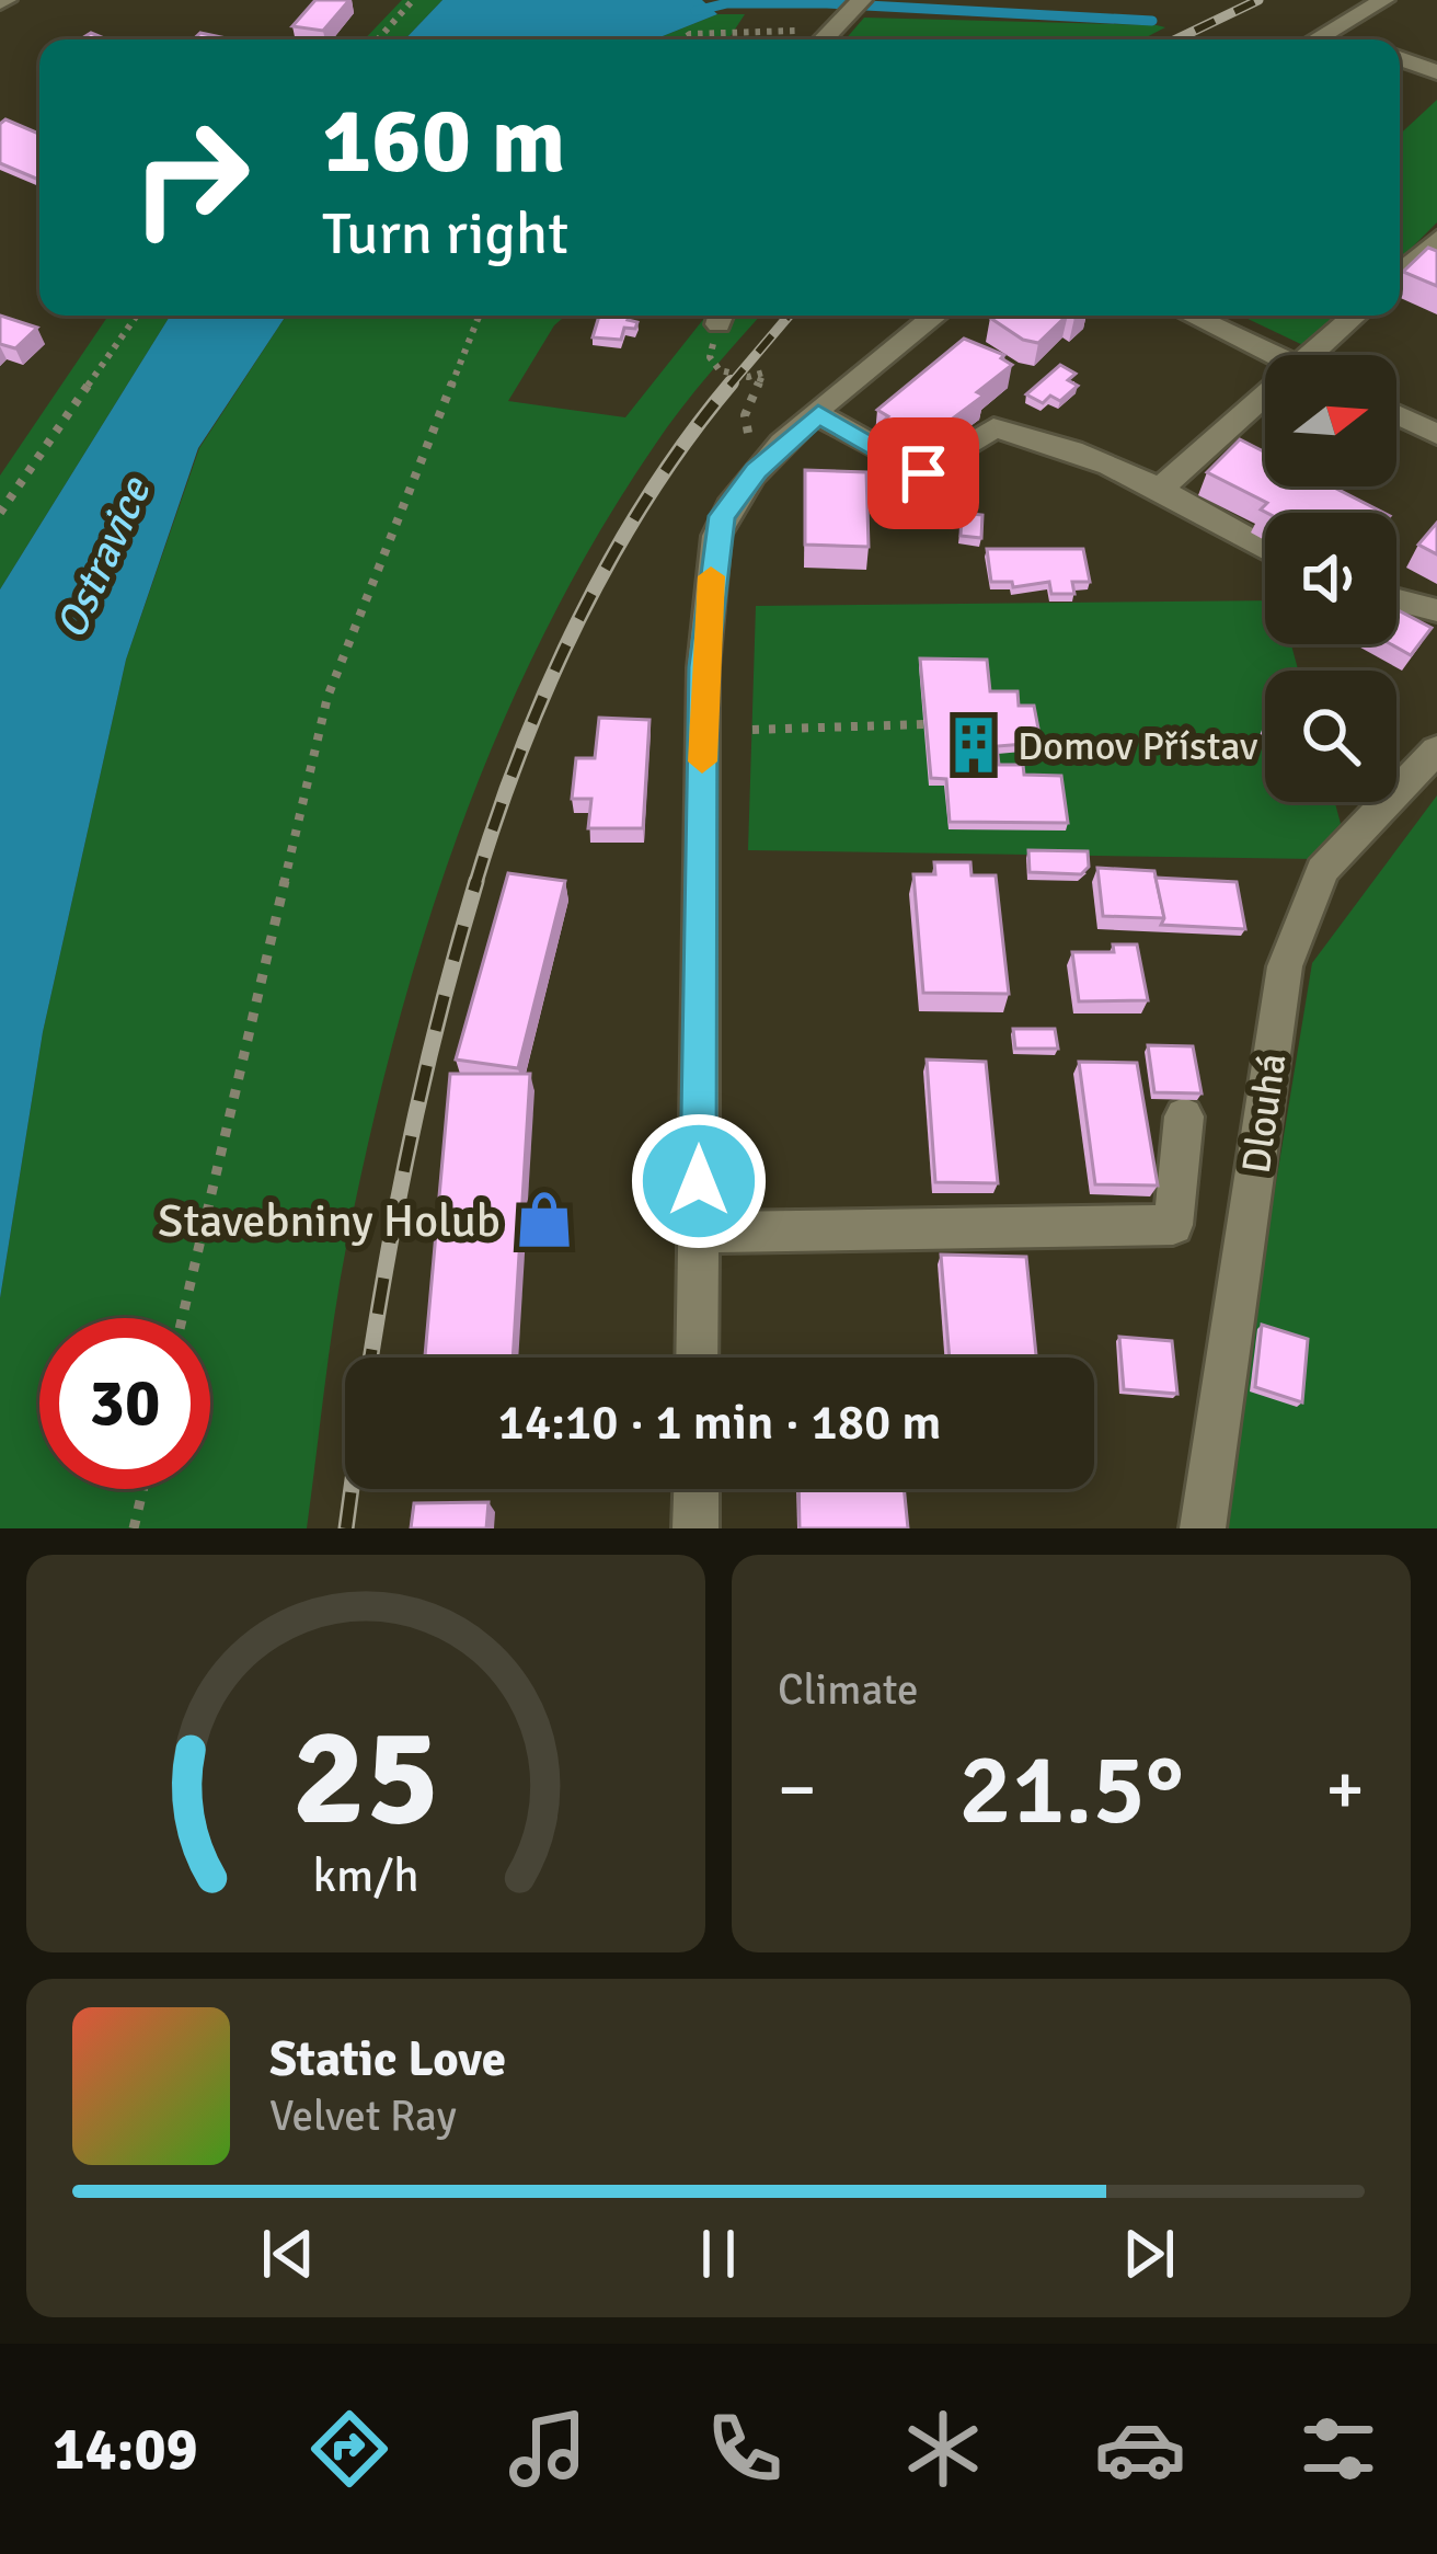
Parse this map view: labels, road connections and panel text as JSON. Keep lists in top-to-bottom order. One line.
{"streets":{"street":["Dlouhá"]},"water":["Ostravice"],"places":{"building":["Domov Přístav"],"shop":["Stavebniny Holub"]},"north":"right","page":{"turn":["160 m","Turn right"],"limit":"30","trip":"14:10 · 1 min · 180 m","tile":"Climate","heat":["−","21.5°","+"],"song":["Static Love","Velvet Ray"],"tabs":"14:09","gauge":["25","km/h"]}}
